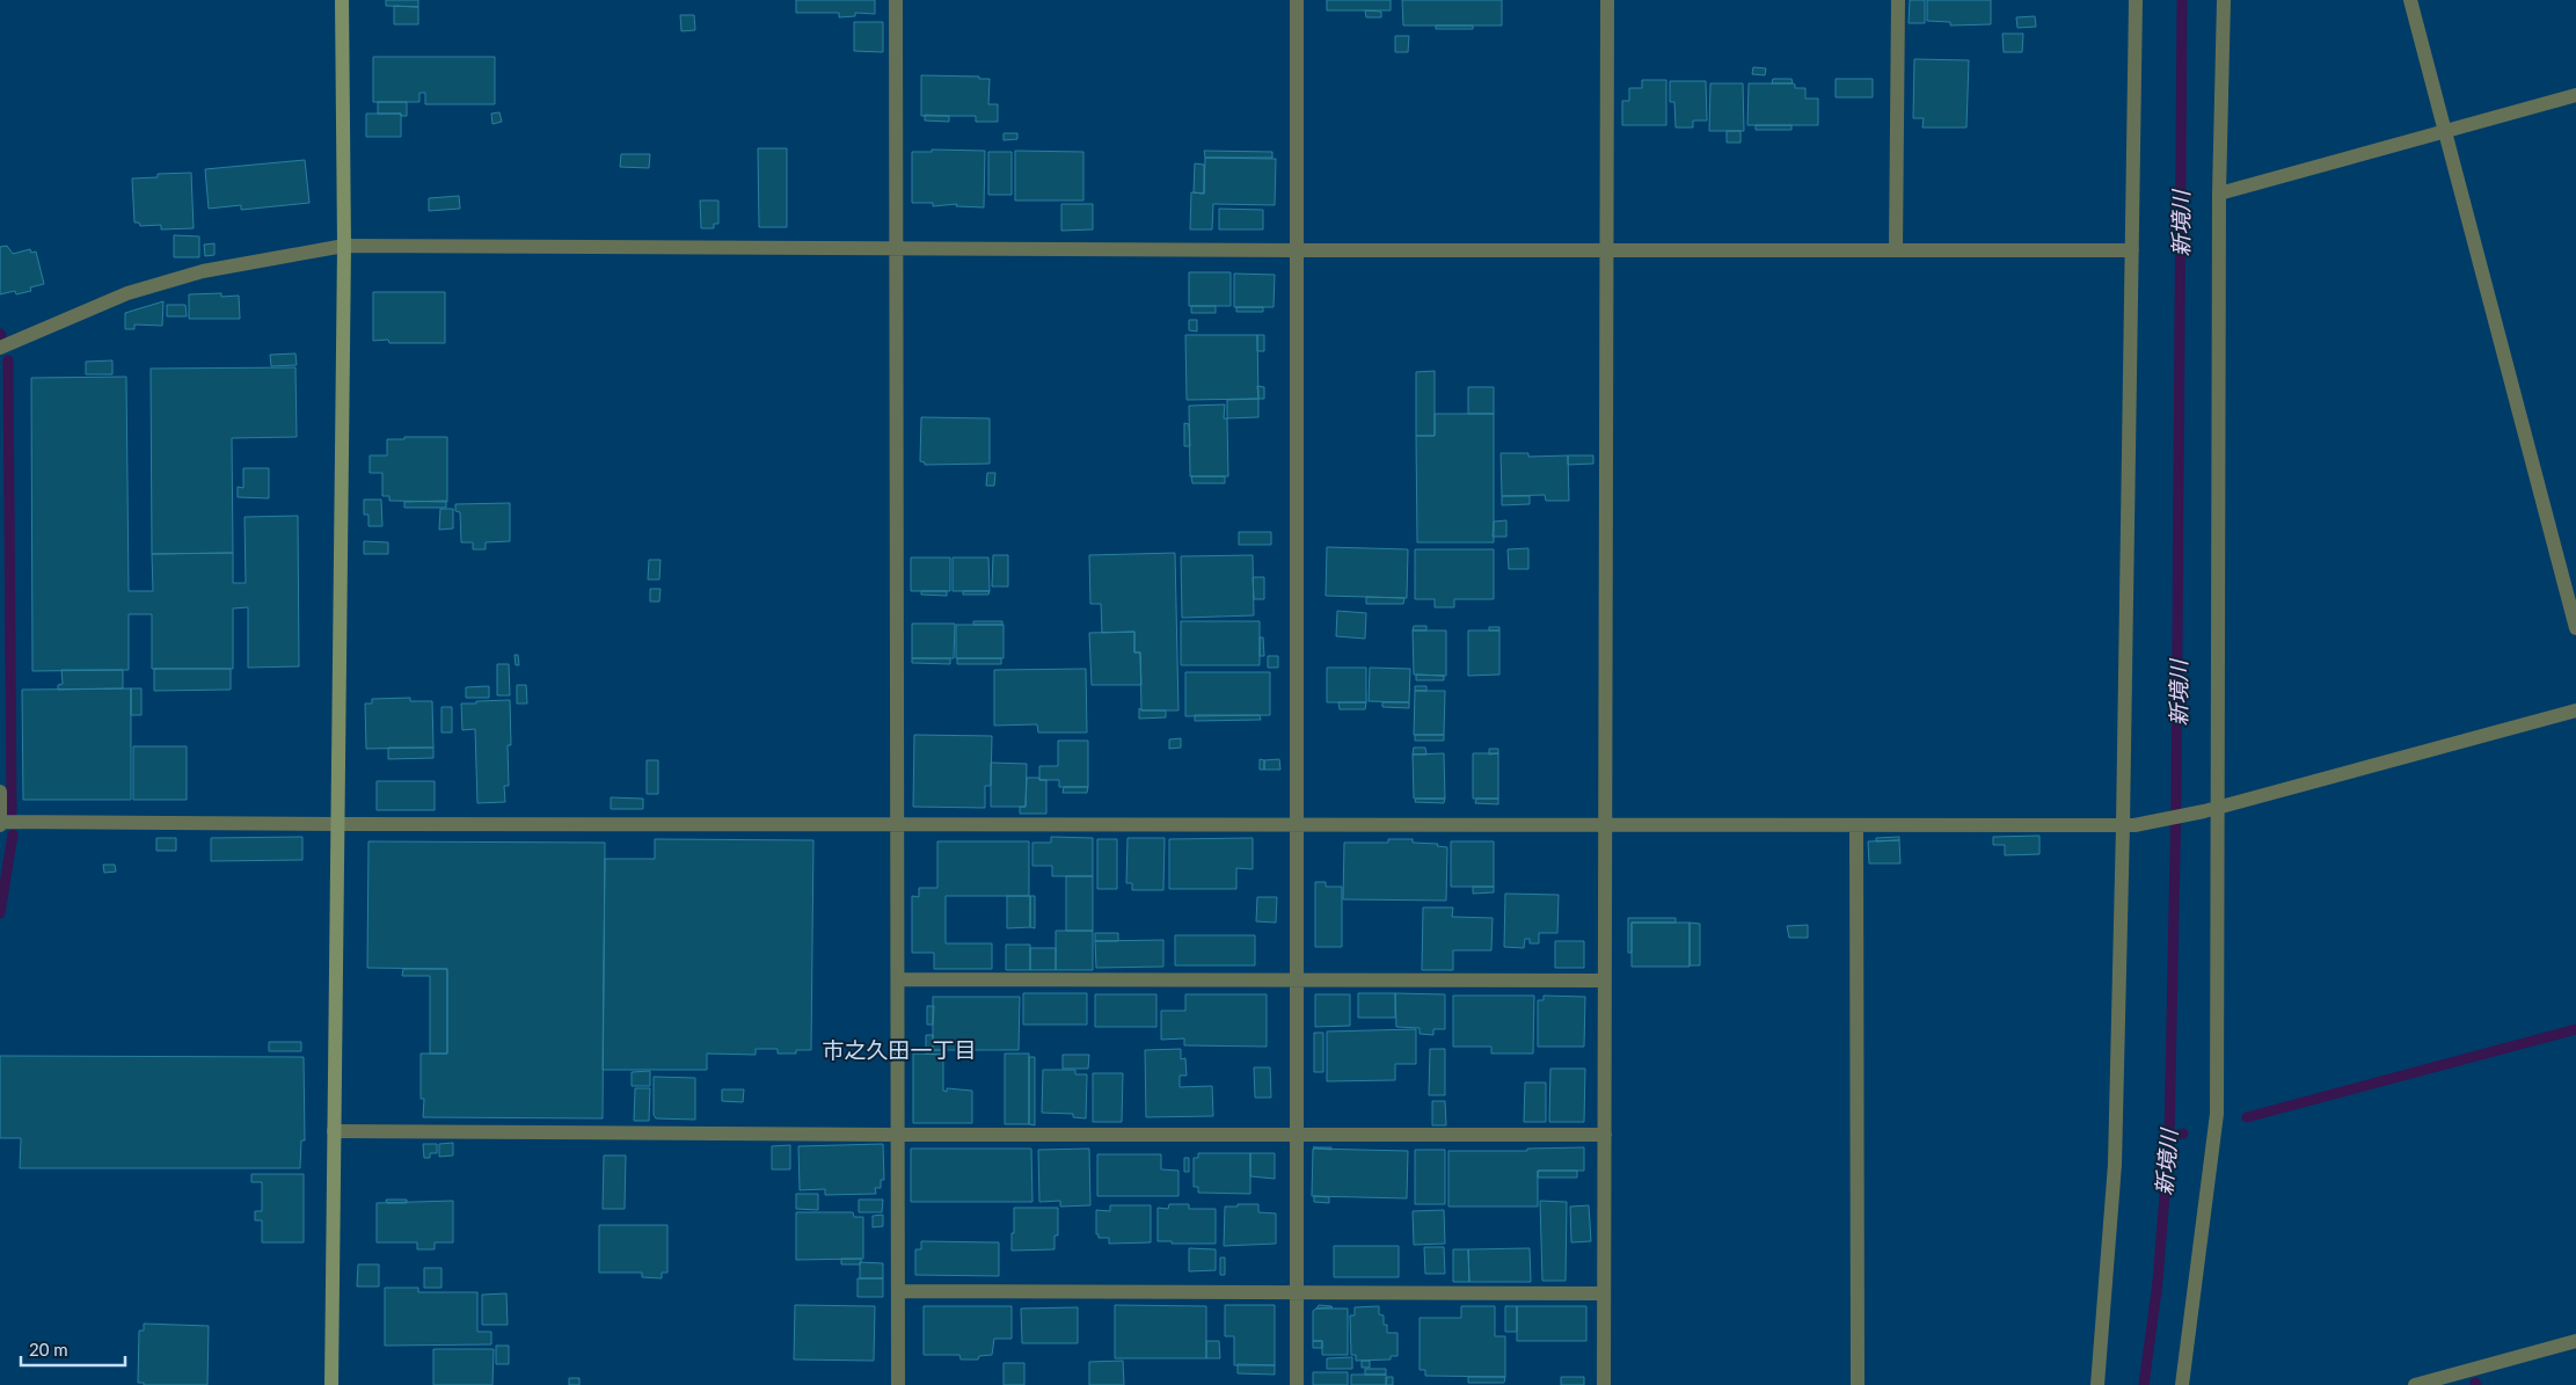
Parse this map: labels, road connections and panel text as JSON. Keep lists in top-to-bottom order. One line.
{"districts":["市之久田一丁目"],"water":["新境川"],"scale_bar":"20 m"}
